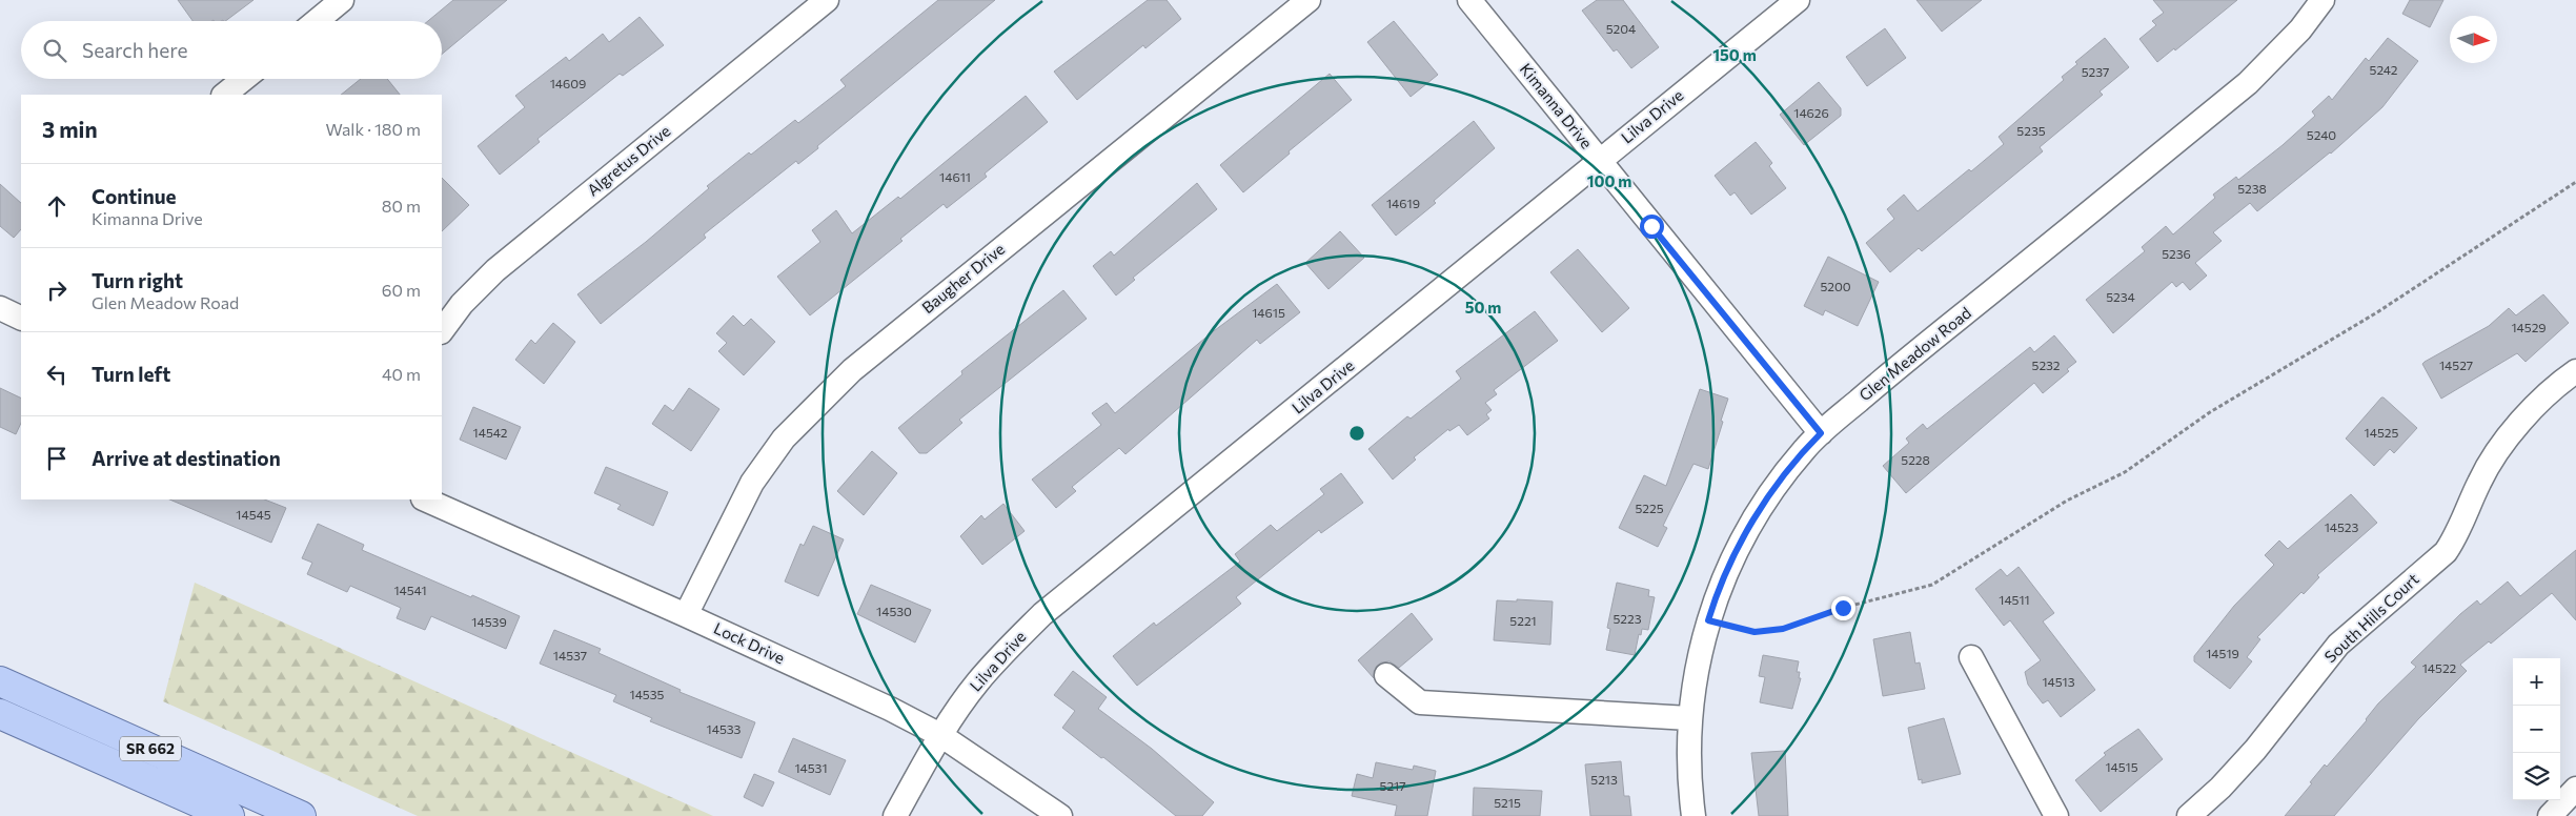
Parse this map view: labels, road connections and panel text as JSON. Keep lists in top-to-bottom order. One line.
{"streets":{"main road":["SR 662"],"street":["Kimanna Drive","Lilva Drive","Algretus Drive","Baugher Drive","Glen Meadow Road","South Hills Court","Lock Drive"]},"crossings":[["Kimanna Drive","Lilva Drive"],["Kimanna Drive","Glen Meadow Road"],["Lilva Drive","Lock Drive"],["Baugher Drive","Lock Drive"]],"house_numbers":["5204","5242","5237","14609","14626","5235","5240","14611","5238","14619","5236","5200","5234","14615","14529","5232","14527","14542","14525","5228","5225","14545","14523","14541","14511","14530","5223","5221","14539","14519","14537","14522","14513","14535","14533","14515","14531","5213","5217","5215"],"north":"right","page":{"search":"Search here","heading":["3 min","Walk · 180 m"],"list":[["Continue","Kimanna Drive","80 m"],["Turn right","Glen Meadow Road","60 m"],["Turn left","40 m"],"Arrive at destination"],"map_buttons":["+","−"]},"rings":["150 m","100 m","50 m"]}
